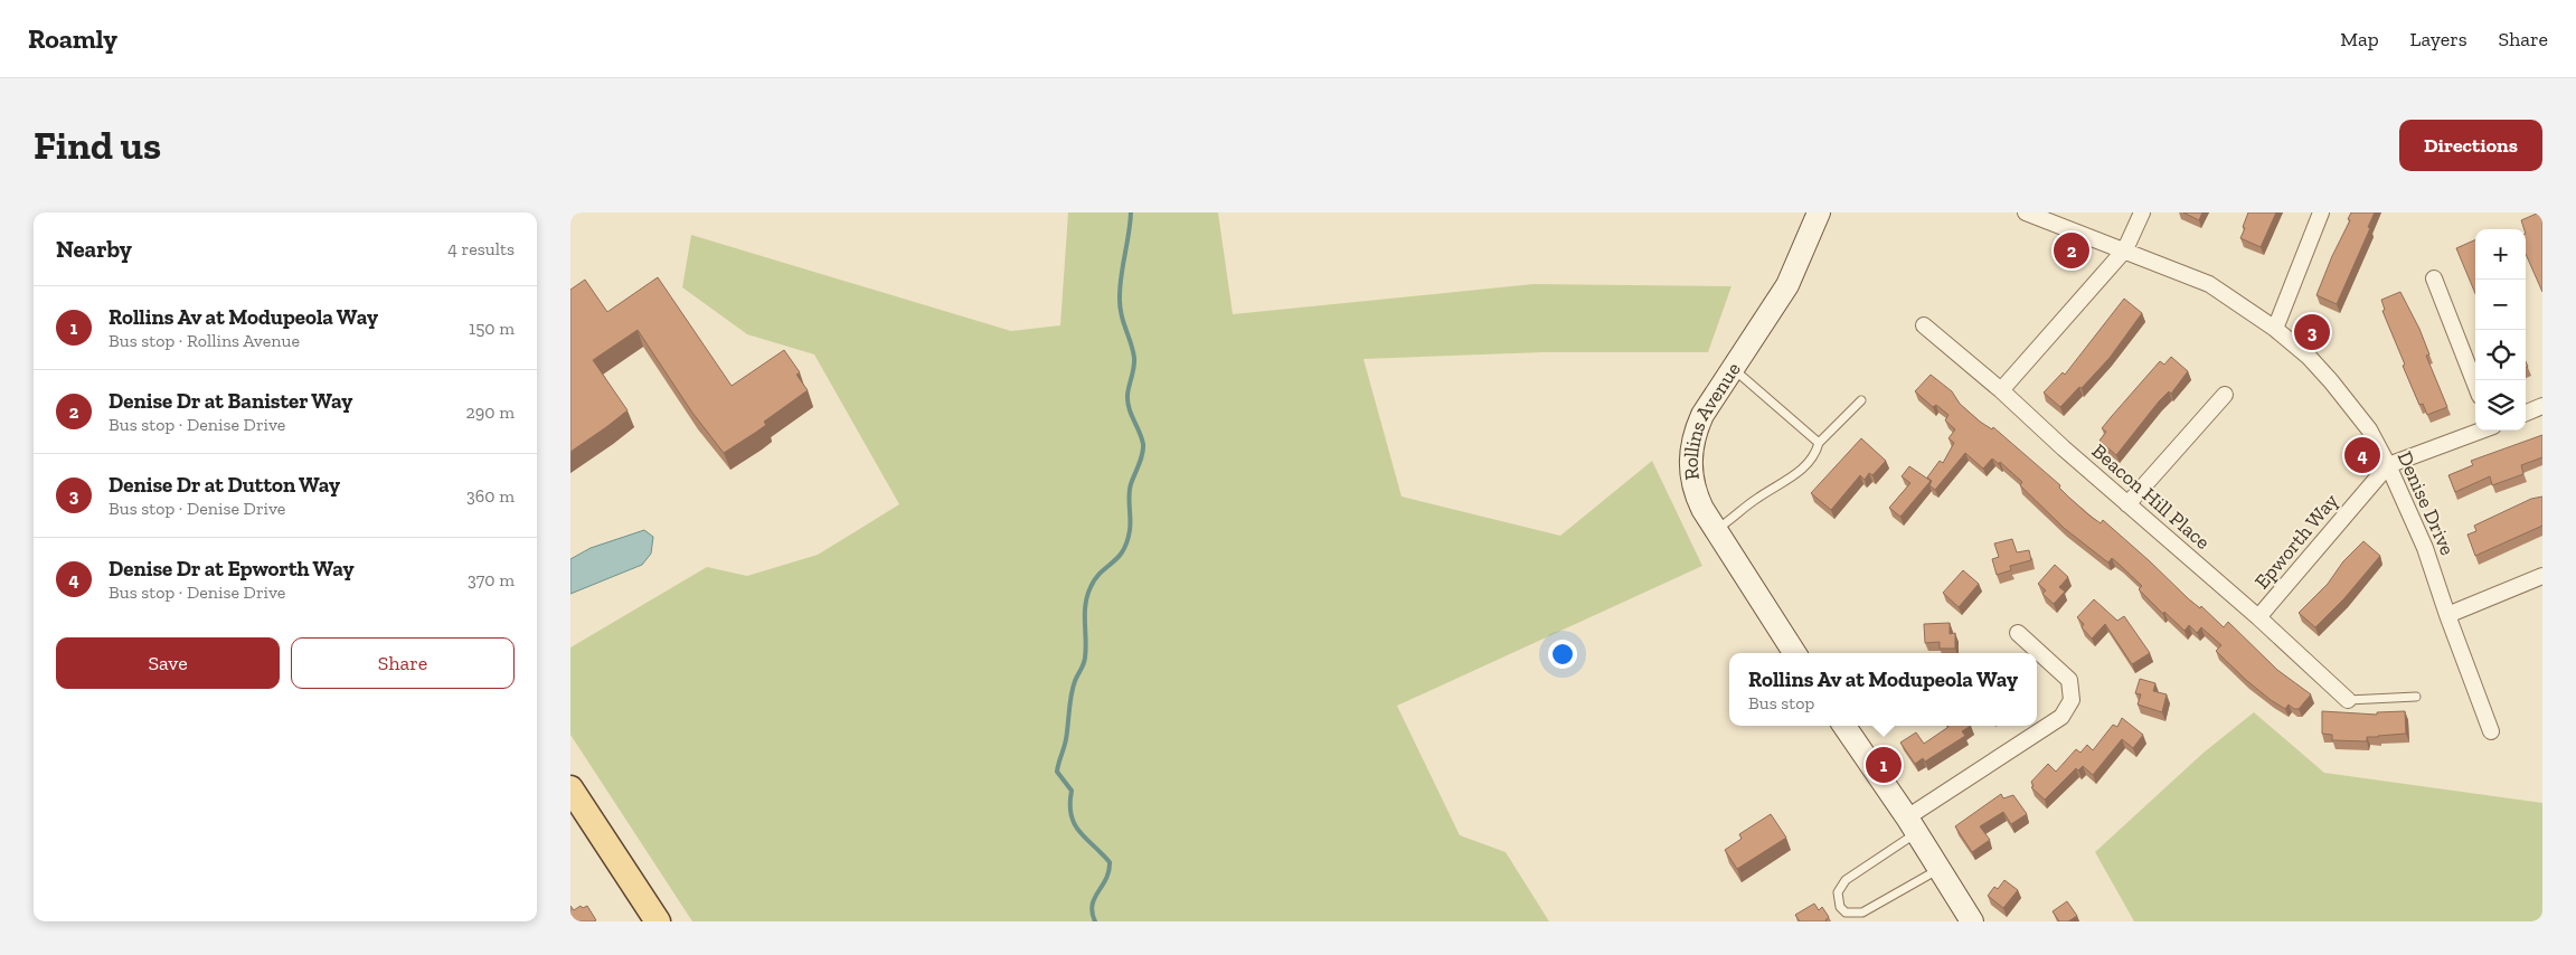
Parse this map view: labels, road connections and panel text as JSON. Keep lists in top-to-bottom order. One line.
{"streets":{"street":["Rollins Avenue","Beacon Hill Place","Denise Drive","Epworth Way"]},"crossings":[["Beacon Hill Place","Epworth Way"],["Denise Drive","Epworth Way"]],"page":{"header":"Roamly","nav":["Map","Layers","Share"],"buttons":["Directions",["Save","Share"]],"title":"Find us","heading":["Nearby","4 results"],"map_buttons":["+","−"],"pins":["2","3","4","1"],"list":[{"mark":"1","name":"Rollins Av at Modupeola Way","note":"Bus stop · Rollins Avenue","value":"150 m"},{"mark":"2","name":"Denise Dr at Banister Way","note":"Bus stop · Denise Drive","value":"290 m"},{"mark":"3","name":"Denise Dr at Dutton Way","note":"Bus stop · Denise Drive","value":"360 m"},{"mark":"4","name":"Denise Dr at Epworth Way","note":"Bus stop · Denise Drive","value":"370 m"}],"popup":["Rollins Av at Modupeola Way","Bus stop"]}}
